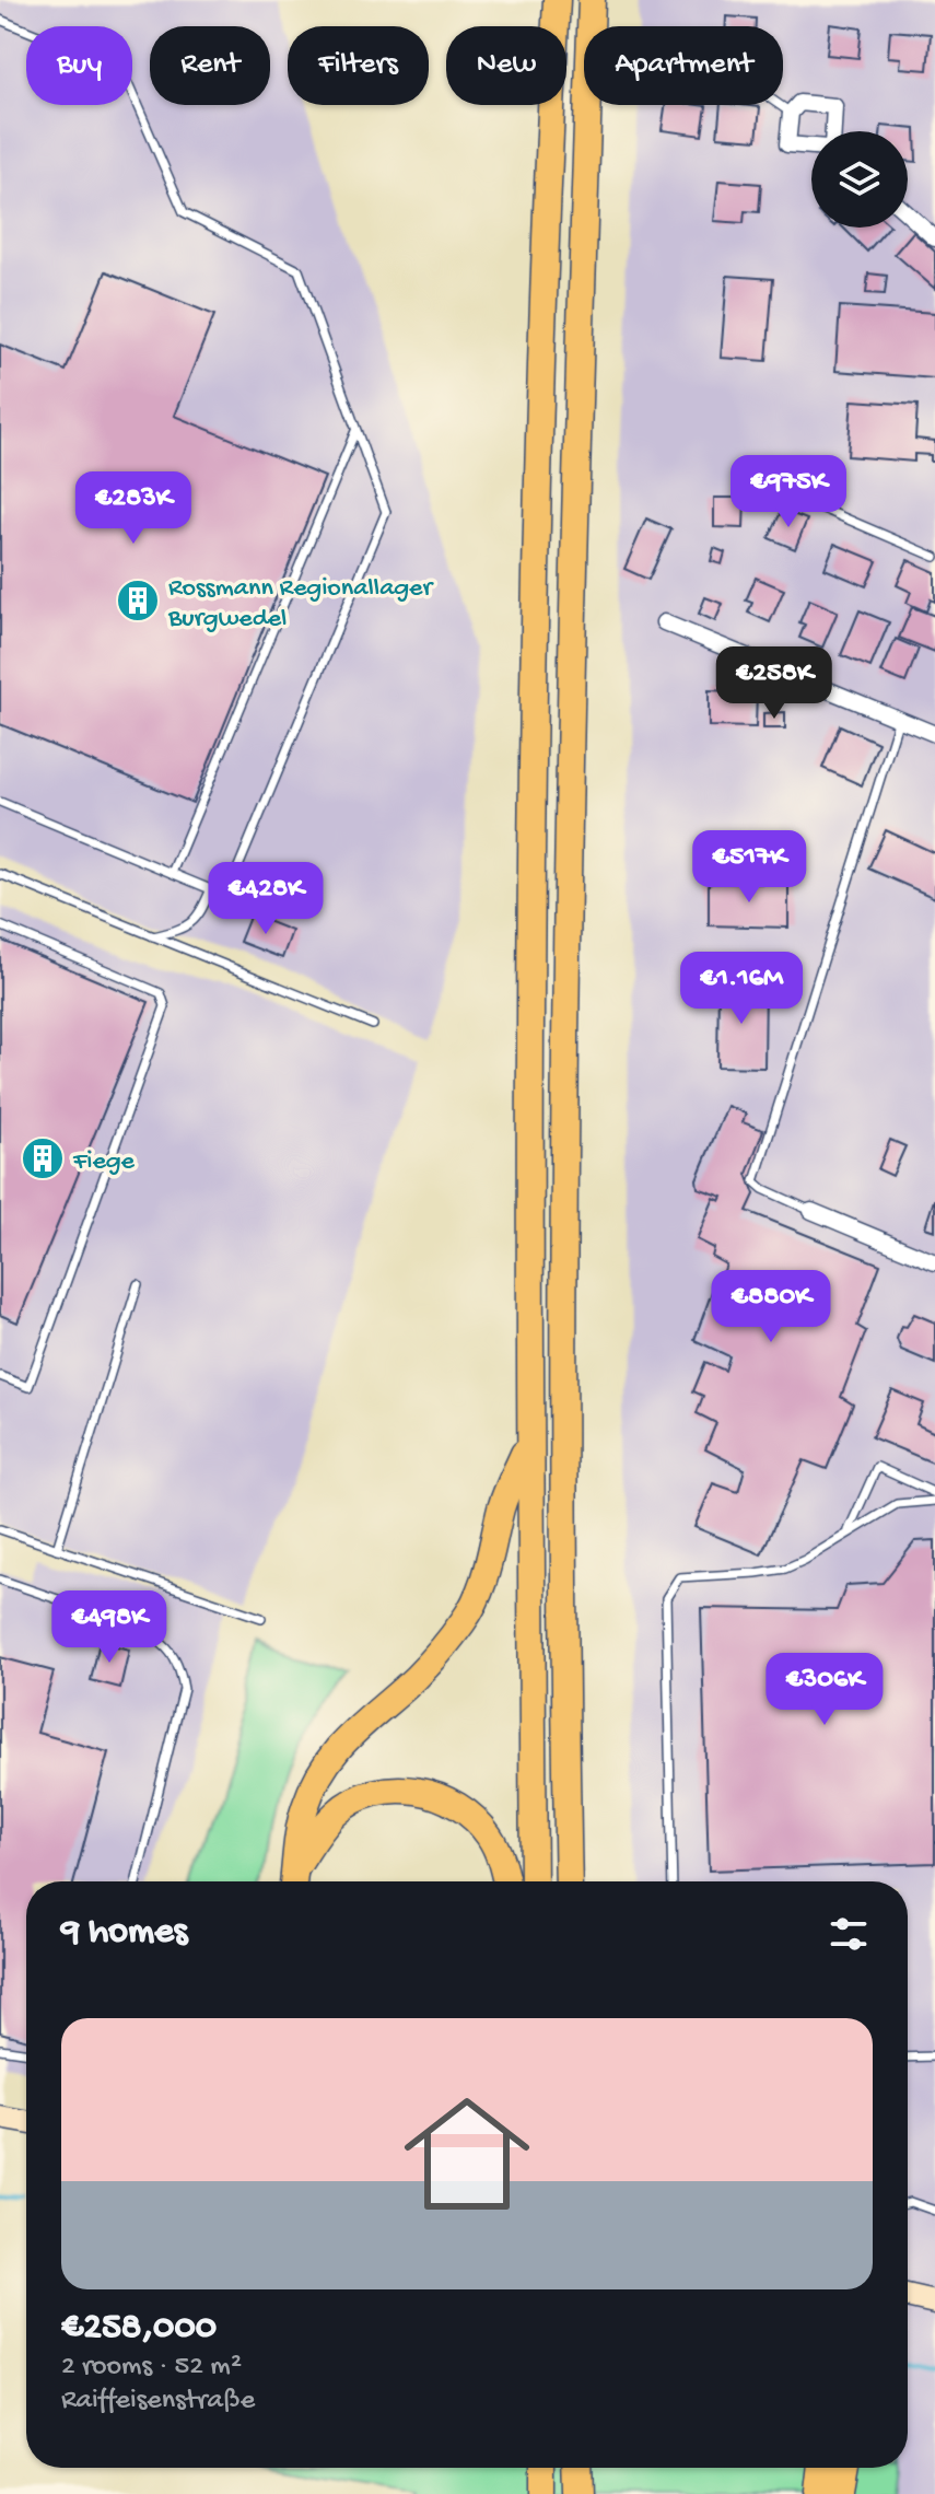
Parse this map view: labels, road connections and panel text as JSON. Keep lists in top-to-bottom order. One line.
{"places":{"building":["Rossmann Regionallager Burgwedel","Fiege"]},"page":{"chip":["Buy","Rent","Filters","New","Apartment"],"price":["€975K","€283K","€258K","€517K","€428K","€1.16M","€880K","€498K","€306K"],"heading":"9 homes","list":[{"name":"€258,000","note":"2 rooms · 52 m² · Raiffeisenstraße"}]}}
